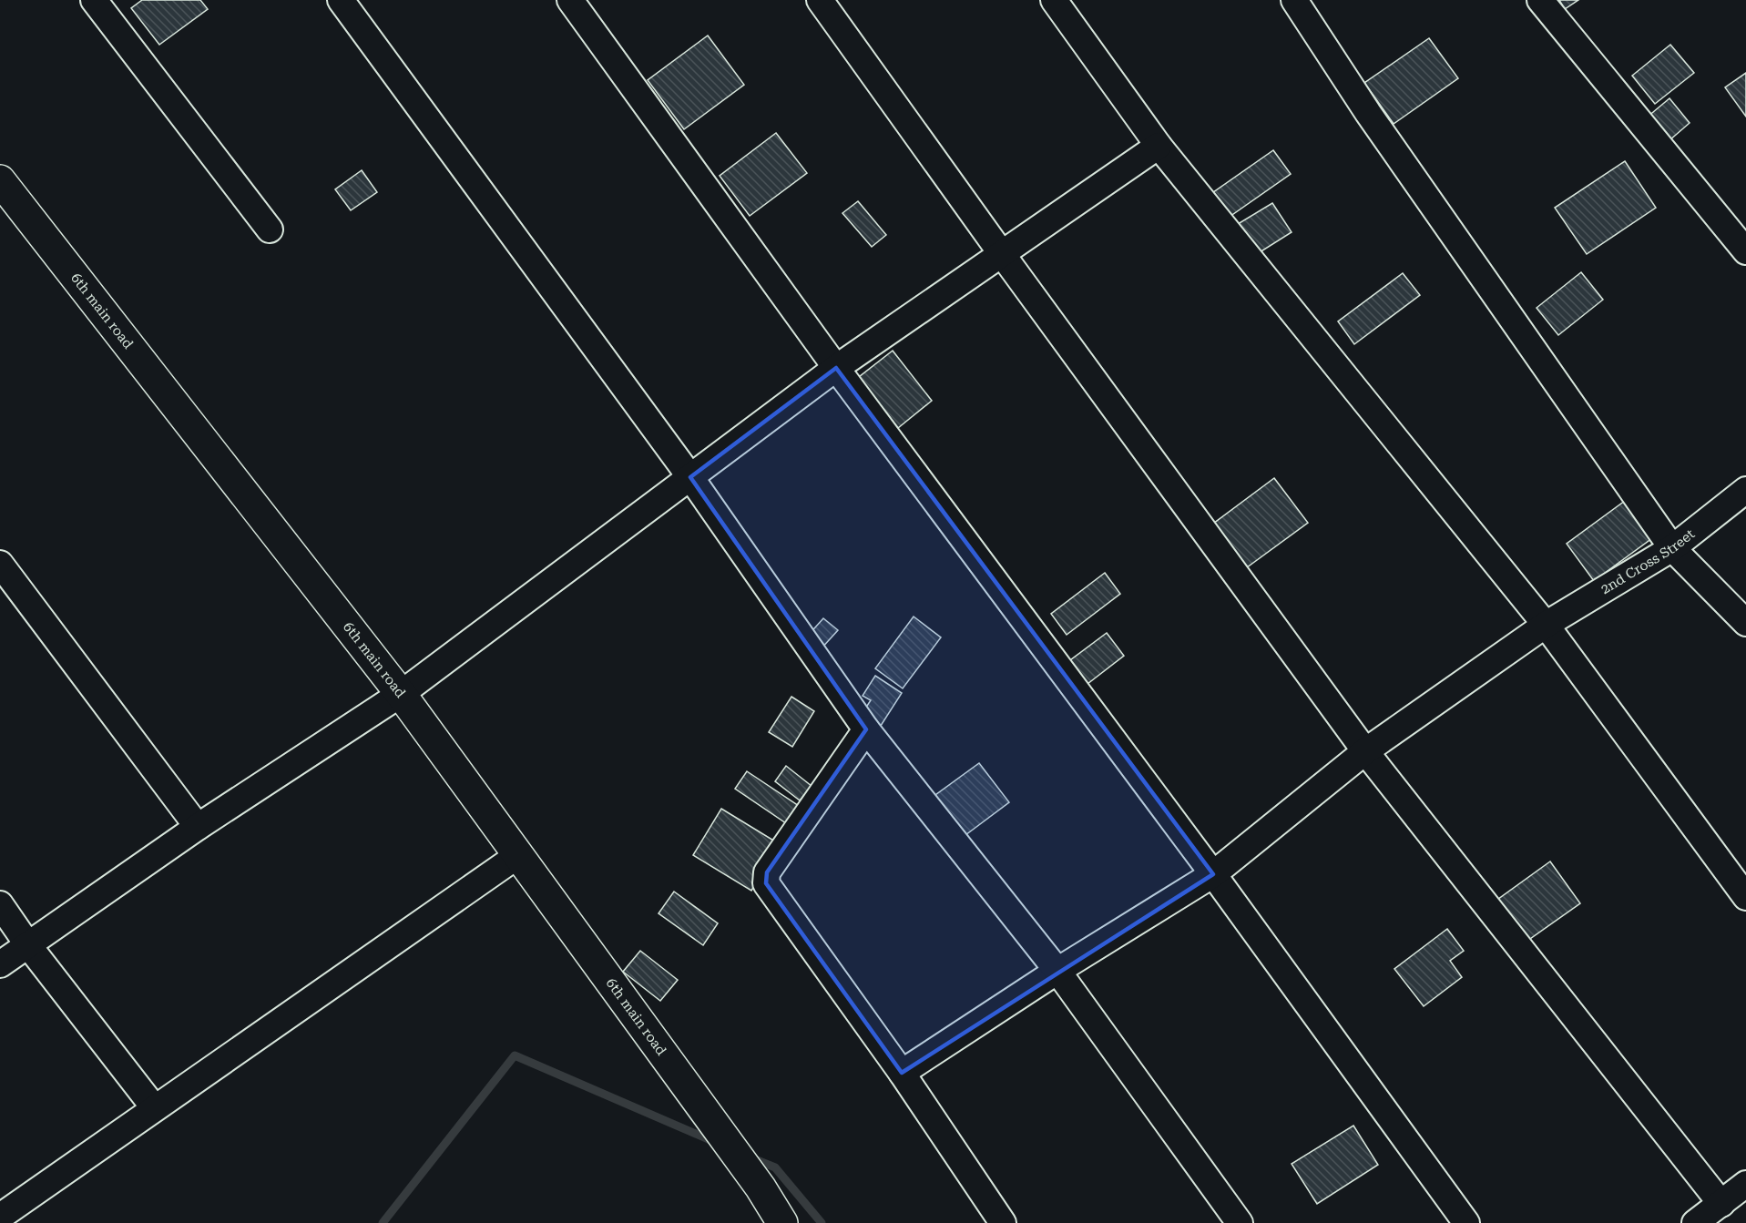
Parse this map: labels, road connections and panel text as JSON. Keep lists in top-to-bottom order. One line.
{"streets":{"street":["6th main road","2nd Cross Street"]}}
